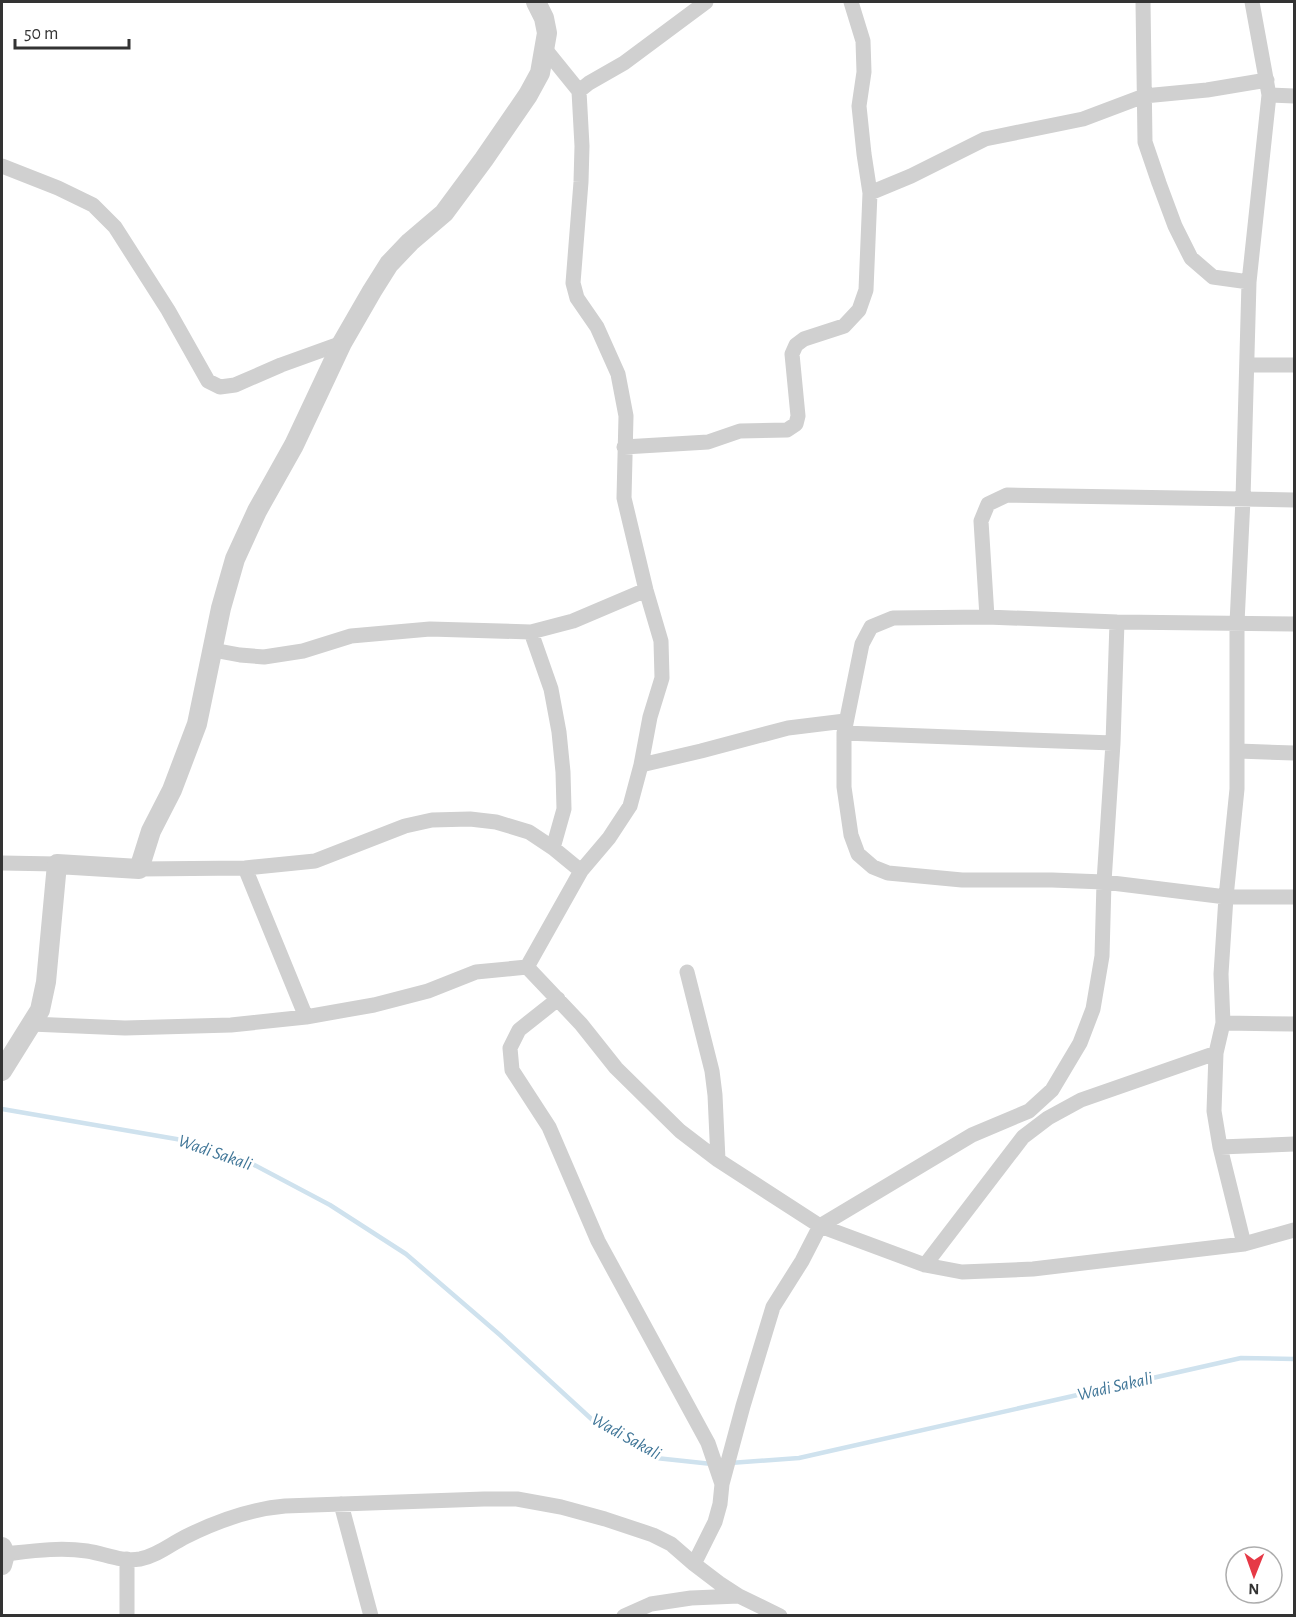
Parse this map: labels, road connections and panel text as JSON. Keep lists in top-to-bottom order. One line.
{"water":["Wadi Sakali"],"scale_bar":"50 m","north":"bottom"}
